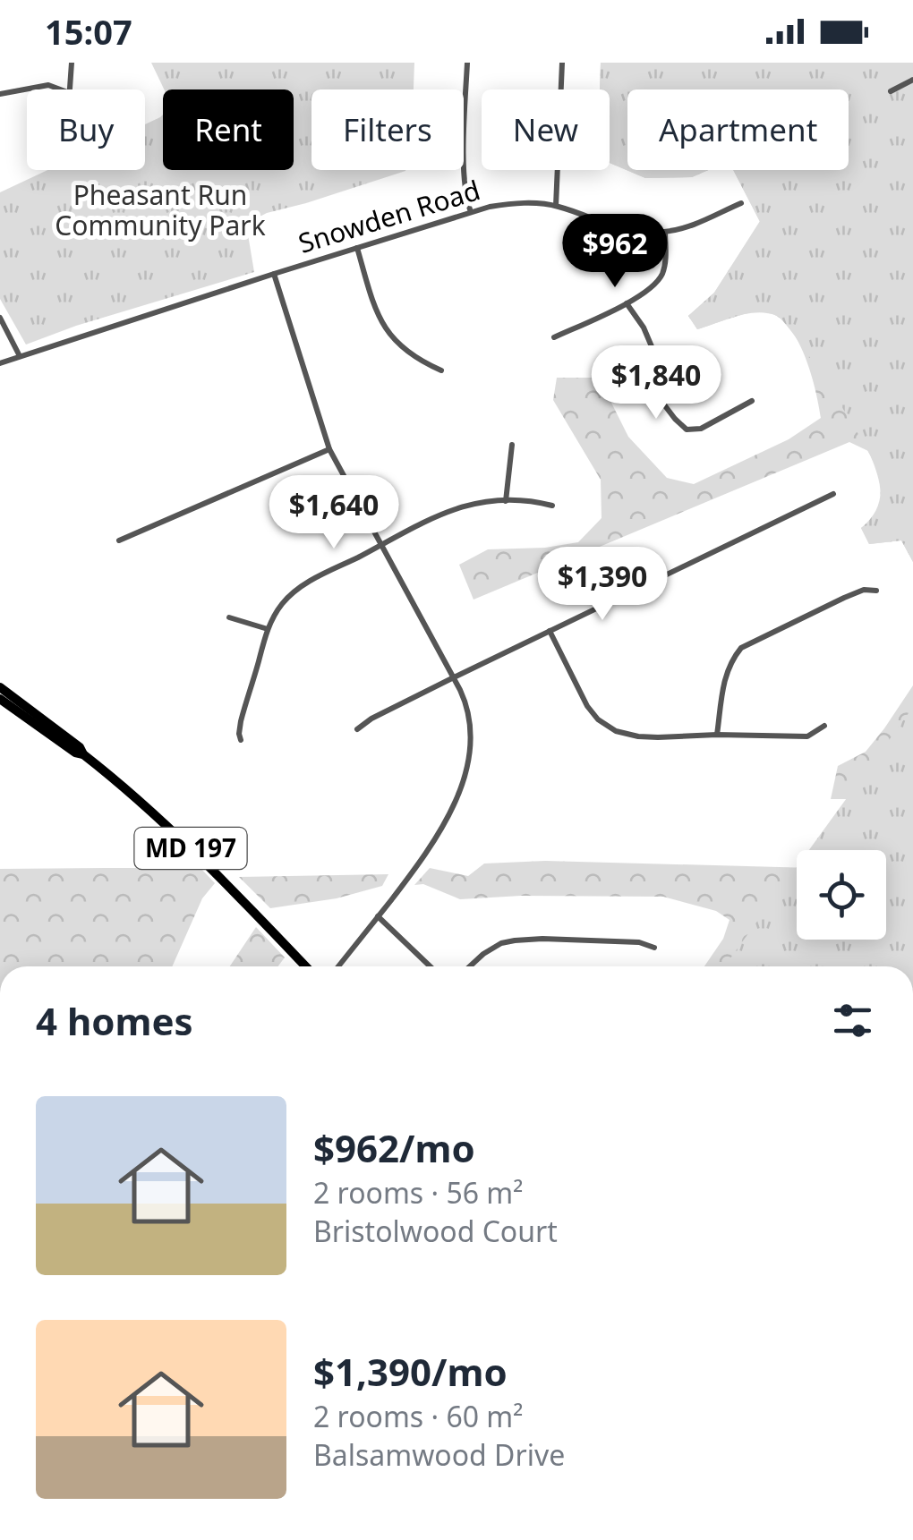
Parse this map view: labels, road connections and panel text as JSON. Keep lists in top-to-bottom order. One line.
{"streets":{"main road":["MD 197"],"street":["Snowden Road"]},"parks":["Pheasant Run Community Park"],"page":{"status":"15:07","chip":["Buy","Rent","Filters","New","Apartment"],"price":["$962","$1,840","$1,640","$1,390"],"heading":"4 homes","list":[{"name":"$962/mo","note":"2 rooms · 56 m² · Bristolwood Court"},{"name":"$1,390/mo","note":"2 rooms · 60 m² · Balsamwood Drive"}]}}
